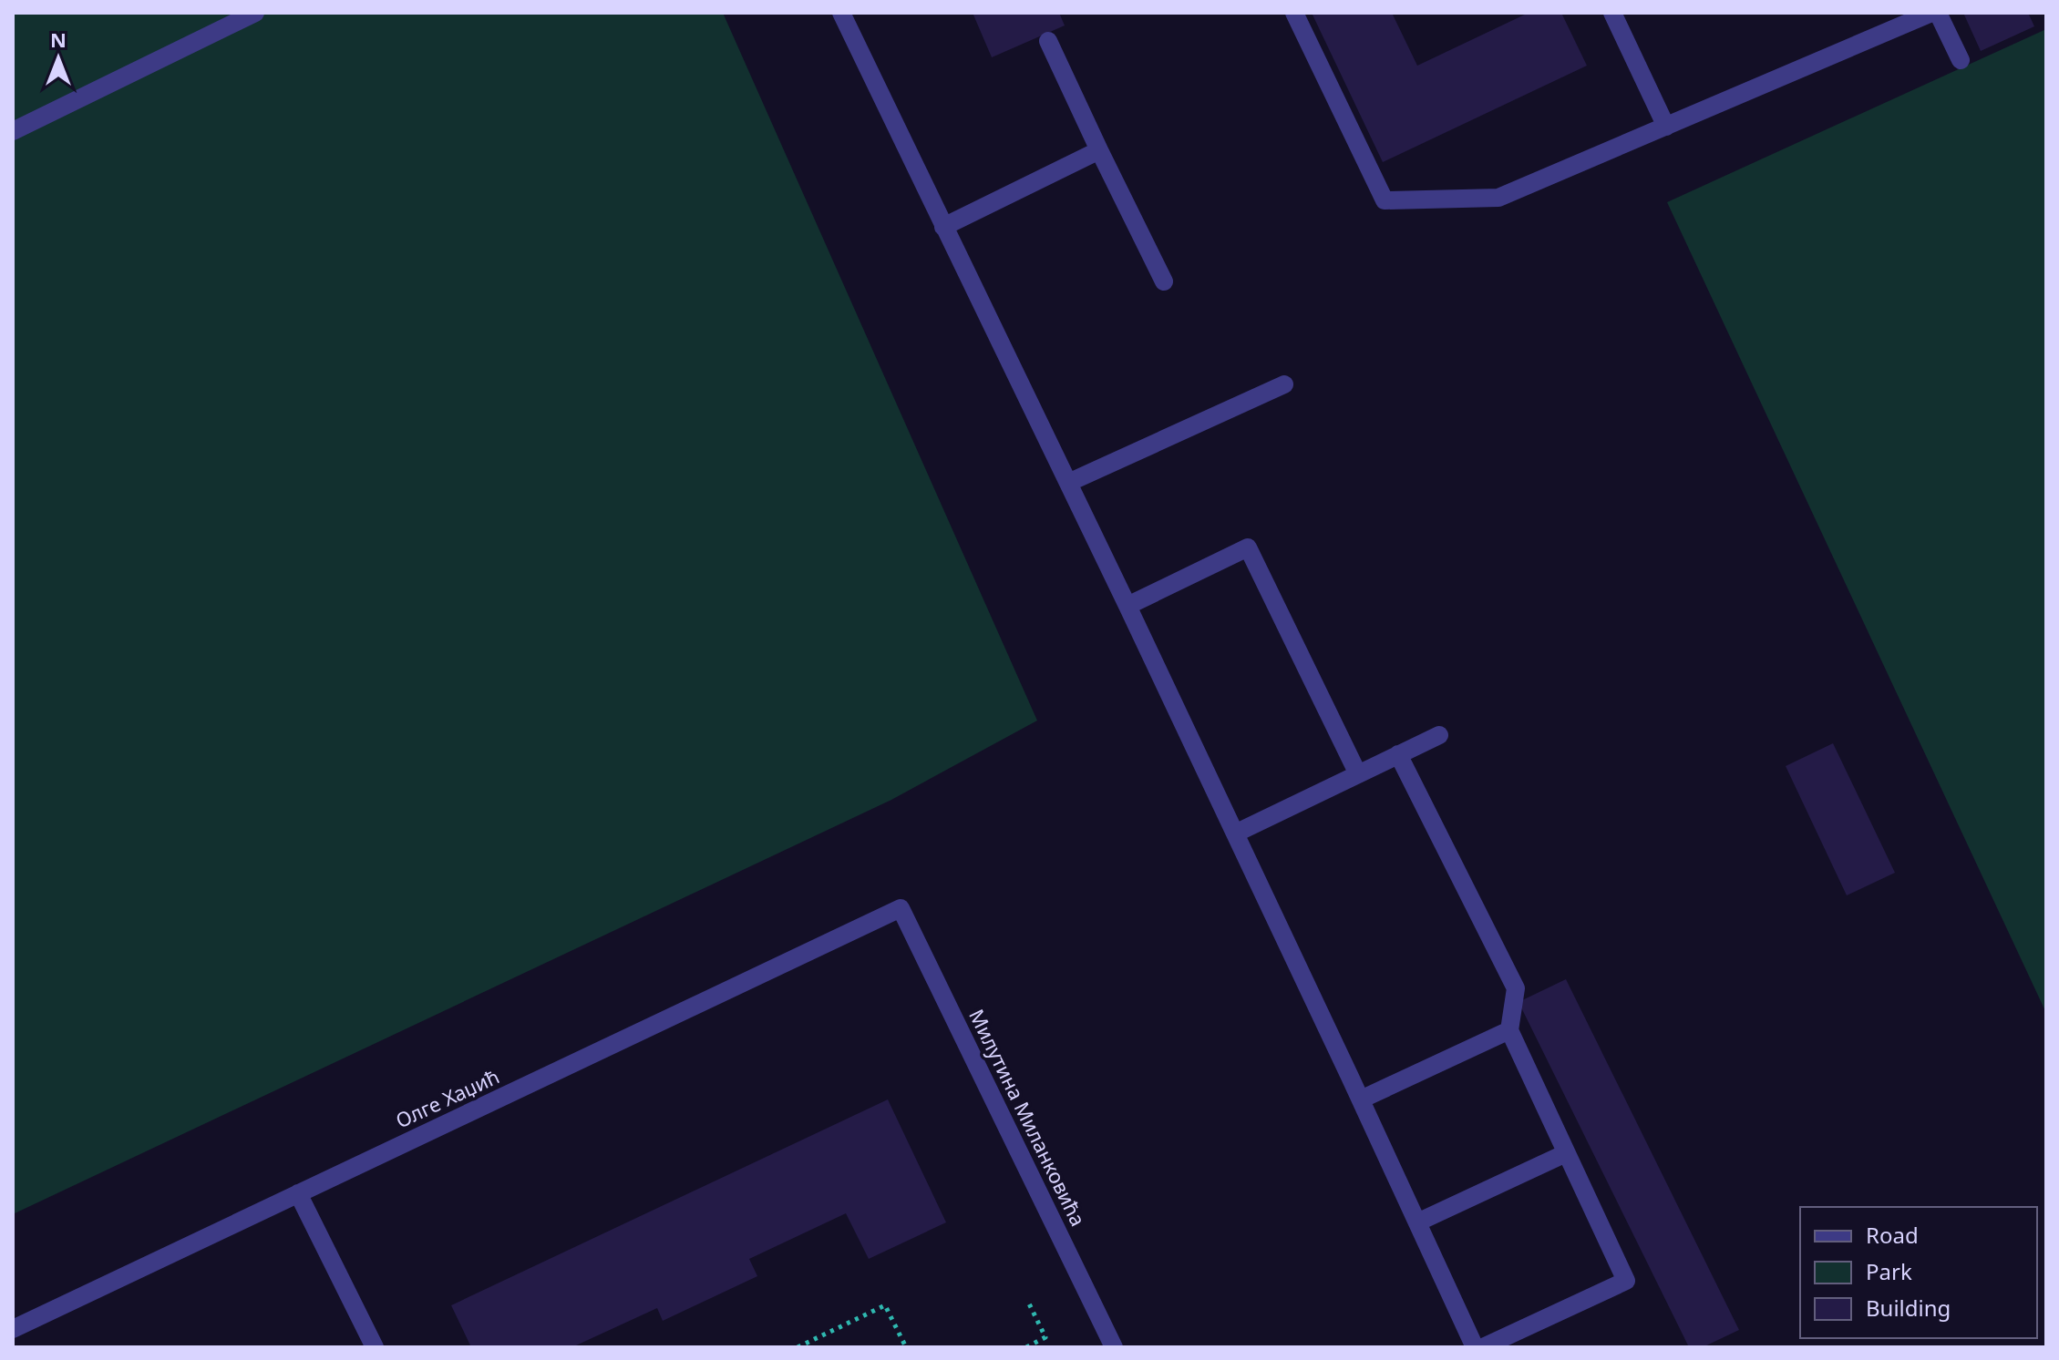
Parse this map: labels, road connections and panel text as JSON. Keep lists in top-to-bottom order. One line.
{"streets":{"street":["Олге Хаџић","Милутина Миланковића"]},"crossings":[["Олге Хаџић","Милутина Миланковића"]],"legend":["Road","Park","Building"],"north":"top"}
